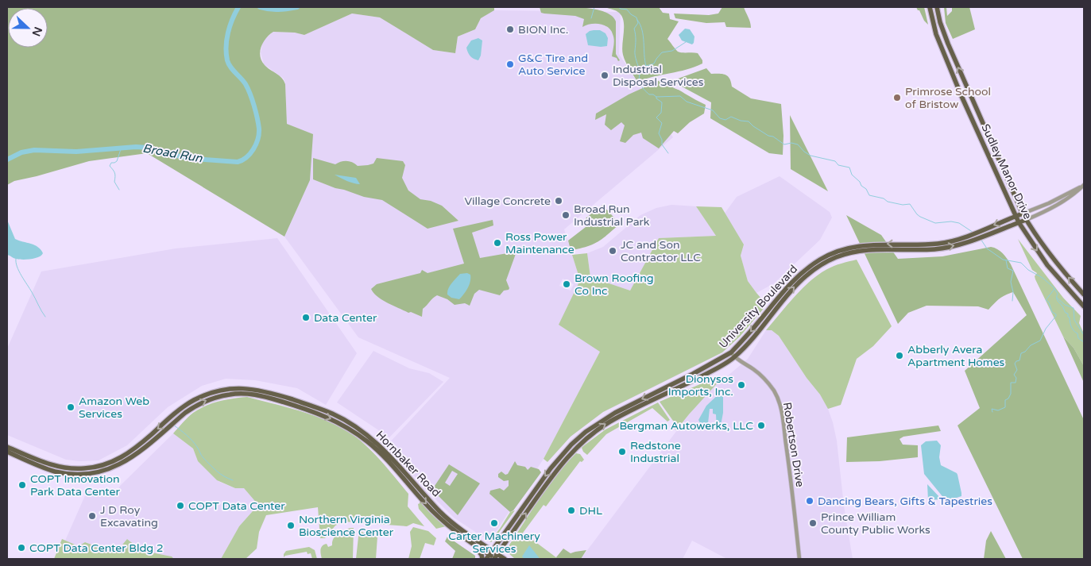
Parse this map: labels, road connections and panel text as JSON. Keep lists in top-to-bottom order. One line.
{"streets":{"main road":["Sudley Manor Drive","University Boulevard","Hornbaker Road"],"street":["Robertson Drive"]},"crossings":[["Sudley Manor Drive","University Boulevard"],["University Boulevard","Robertson Drive"],["University Boulevard","Hornbaker Road"]],"water":["Broad Run"],"places":["BION Inc.","G&C Tire and Auto Service","Industrial Disposal Services","Primrose School of Bristow","Village Concrete","Broad Run Industrial Park","Ross Power Maintenance","JC and Son Contractor LLC","Brown Roofing Co Inc","Data Center","Abberly Avera Apartment Homes","Dionysos Imports, Inc.","Amazon Web Services","Bergman Autowerks, LLC","Redstone Industrial","COPT Innovation Park Data Center","Dancing Bears, Gifts & Tapestries","COPT Data Center","DHL","J D Roy Excavating","Carter Machinery Services","Prince William County Public Works","Northern Virginia Bioscience Center","COPT Data Center Bldg 2"],"north":"right"}
